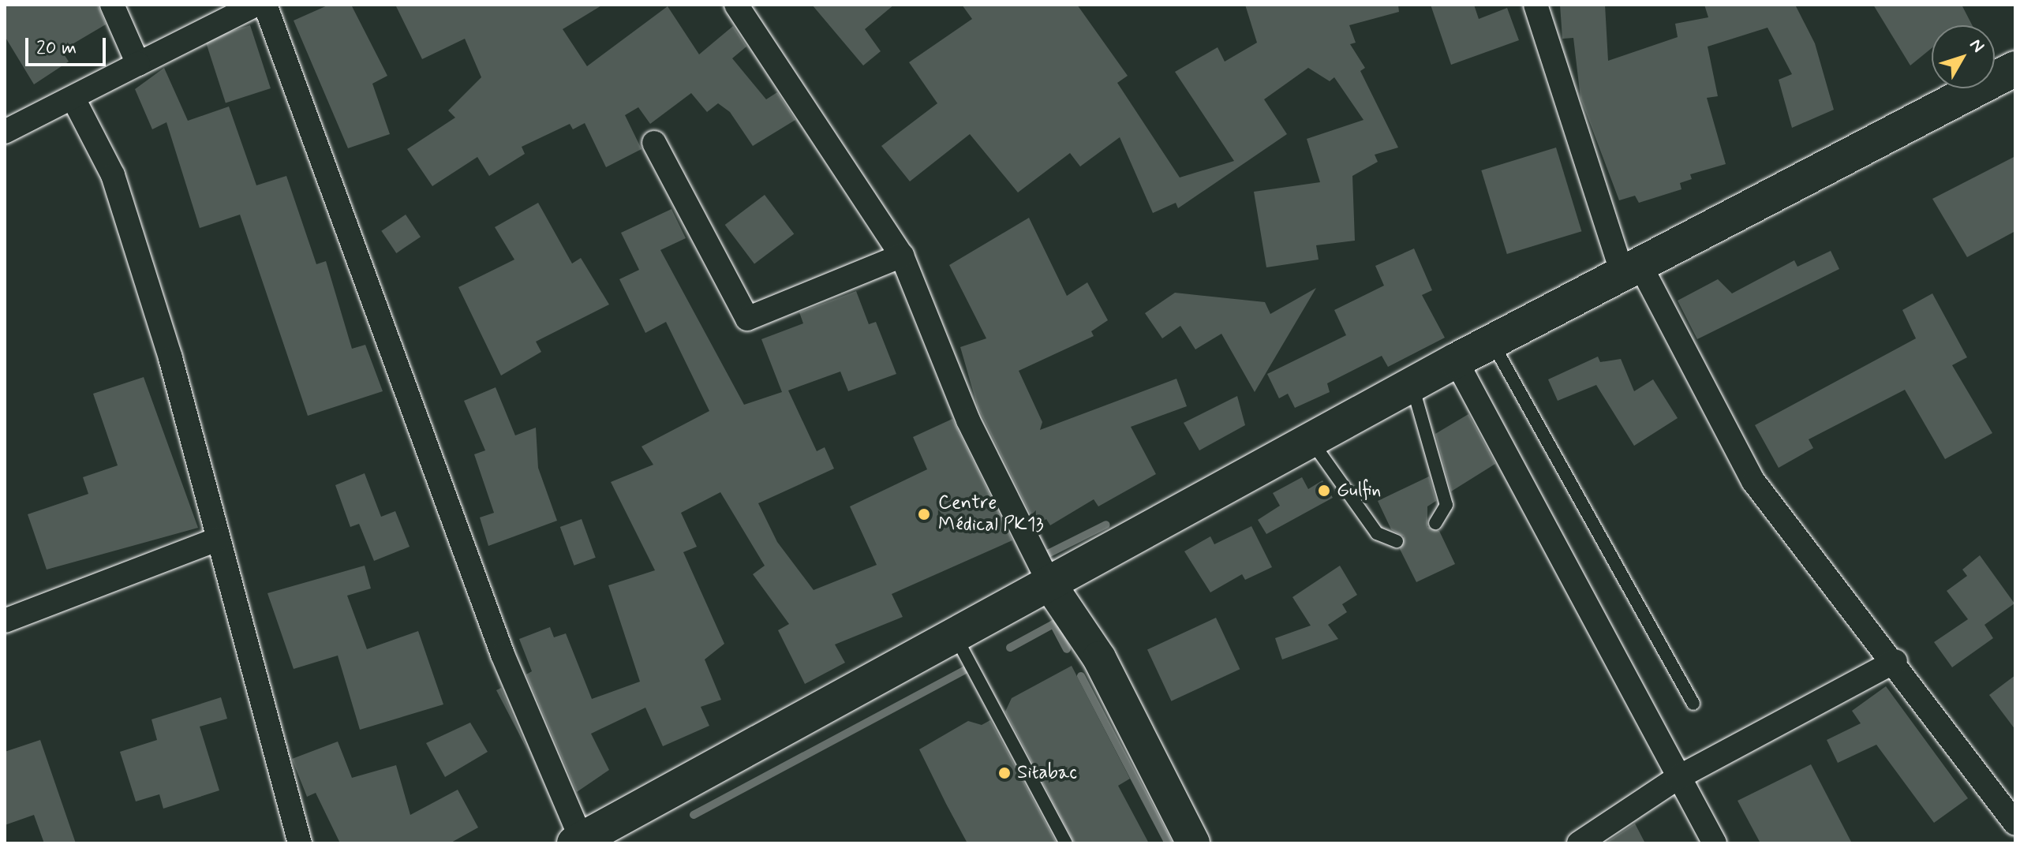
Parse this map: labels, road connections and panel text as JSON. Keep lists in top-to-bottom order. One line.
{"places":["Gulfin","Centre Médical PK13","Sitabac"],"scale_bar":"20 m","north":"top right"}
